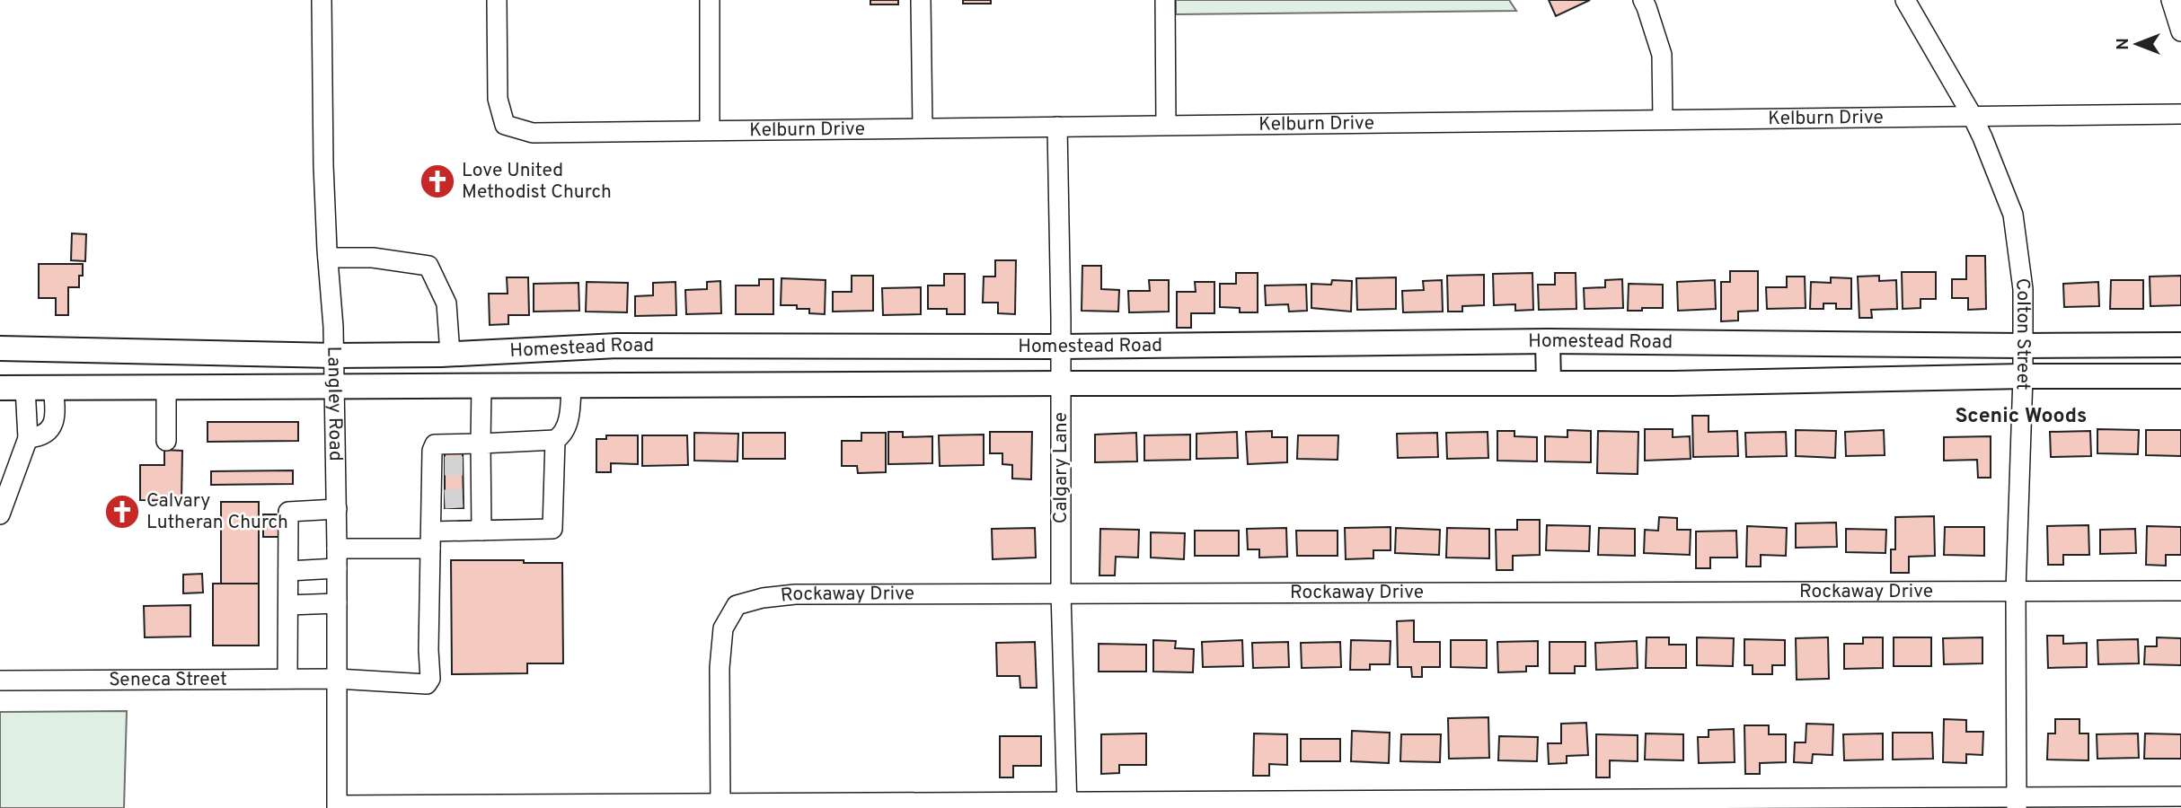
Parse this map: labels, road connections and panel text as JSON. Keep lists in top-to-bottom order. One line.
{"streets":{"main road":["Homestead Road"],"street":["Kelburn Drive","Colton Street","Langley Road","Calgary Lane","Rockaway Drive","Seneca Street"]},"crossings":[["Kelburn Drive","Colton Street"],["Kelburn Drive","Calgary Lane"],["Colton Street","Homestead Road"],["Colton Street","Rockaway Drive"],["Homestead Road","Langley Road"],["Homestead Road","Calgary Lane"],["Langley Road","Seneca Street"],["Calgary Lane","Rockaway Drive"]],"districts":["Scenic Woods"],"places":{"church":["Love United Methodist Church","Calvary Lutheran Church"]},"north":"left"}
